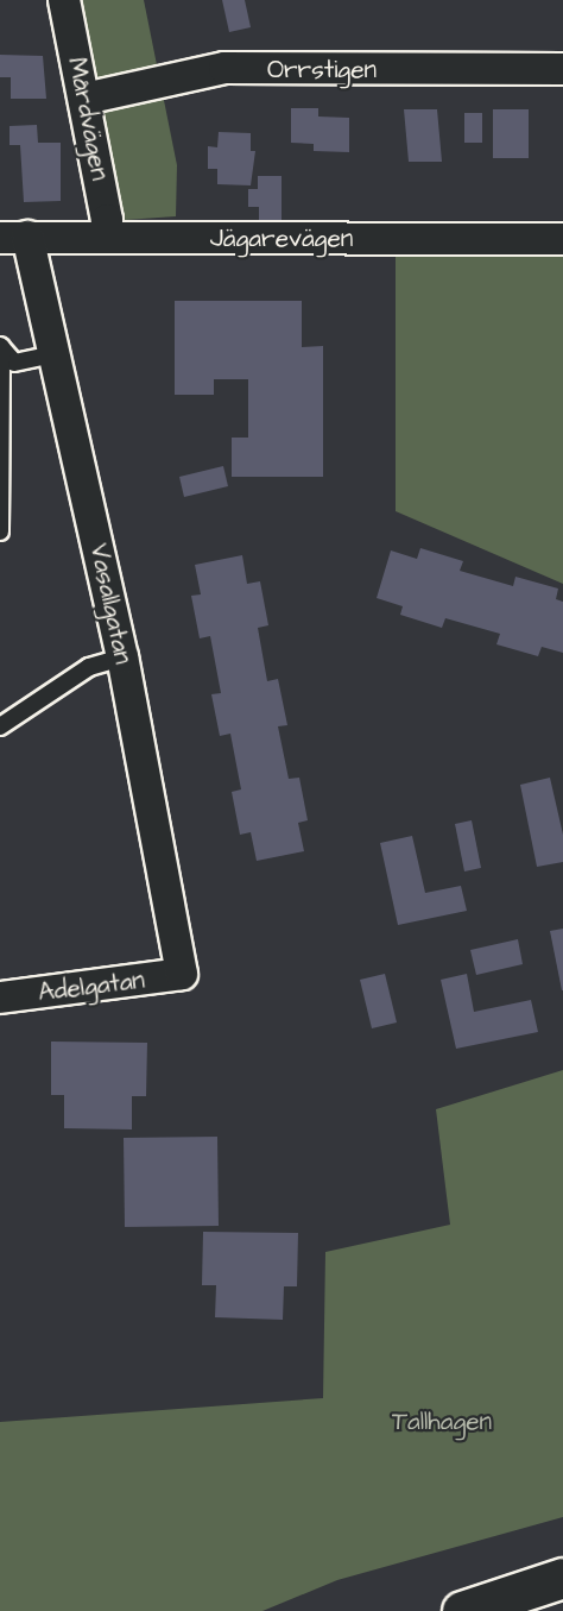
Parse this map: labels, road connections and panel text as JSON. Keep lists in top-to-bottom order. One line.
{"streets":{"street":["Orrstigen","Mårdvägen","Jägarevägen","Vasallgatan","Adelgatan"]},"crossings":[["Orrstigen","Mårdvägen"],["Mårdvägen","Jägarevägen"],["Jägarevägen","Vasallgatan"],["Vasallgatan","Adelgatan"]],"parks":["Tallhagen"]}
